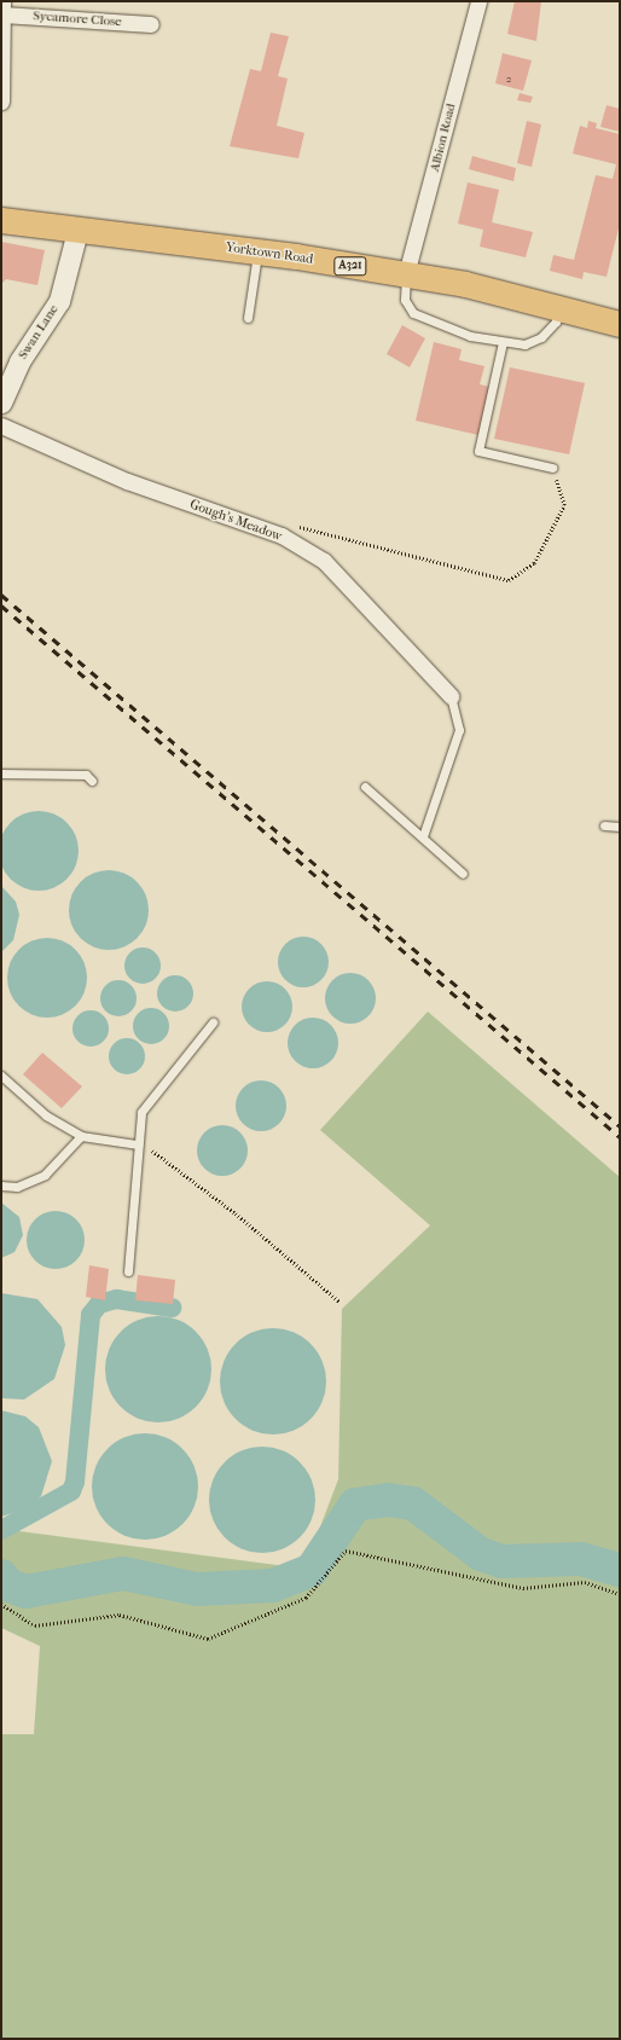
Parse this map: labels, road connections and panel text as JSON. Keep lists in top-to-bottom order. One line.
{"streets":{"main road":["Yorktown Road","A321"],"street":["Sycamore Close","Albion Road","Swan Lane","Gough's Meadow"]},"crossings":[["Albion Road","Yorktown Road"],["Yorktown Road","Swan Lane"]],"house_numbers":["2"]}
